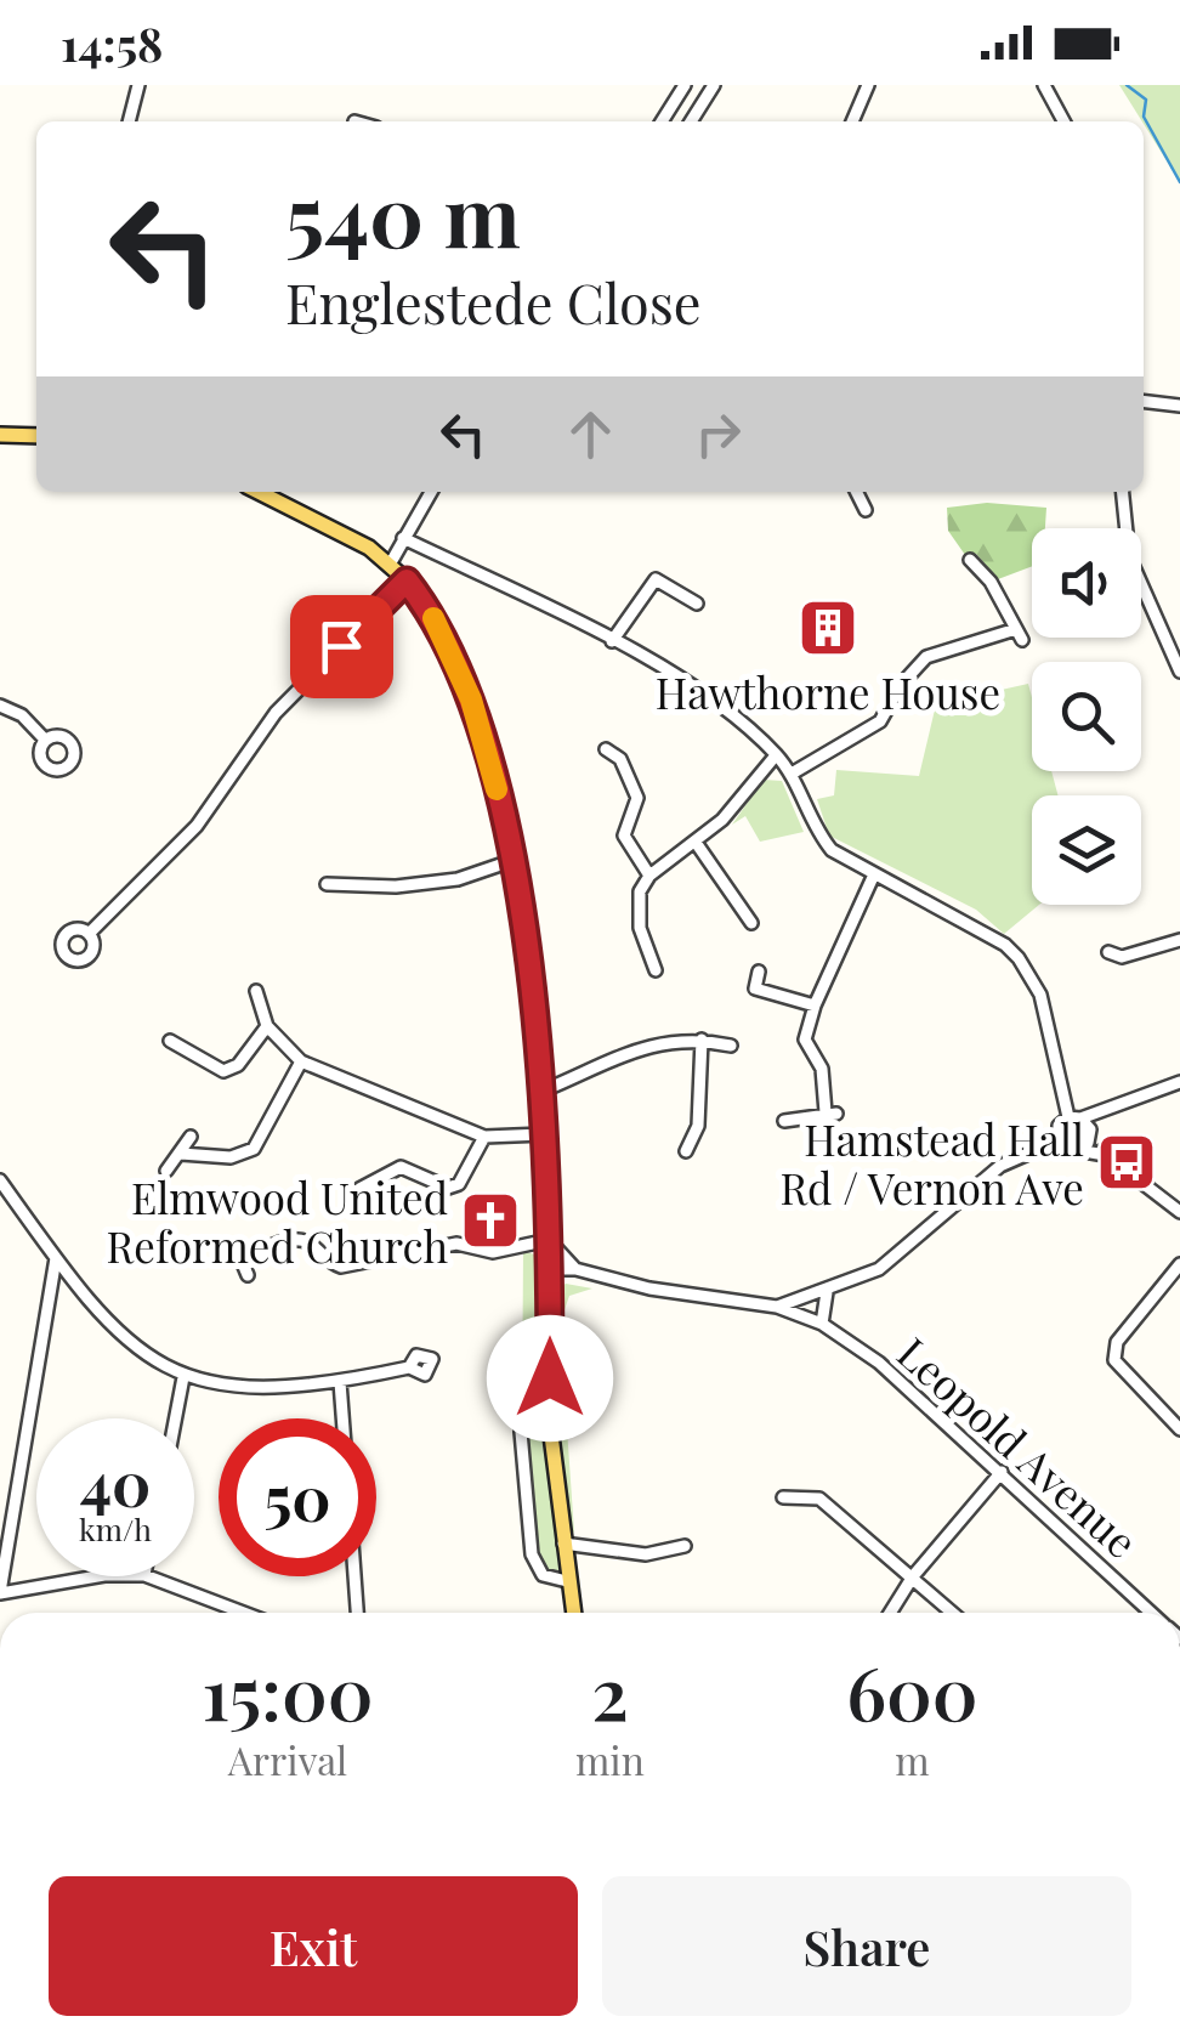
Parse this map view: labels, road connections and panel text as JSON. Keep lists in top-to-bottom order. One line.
{"streets":{"street":["Leopold Avenue"]},"places":{"building":["Hawthorne House"],"bus stop":["Hamstead Hall Rd / Vernon Ave"],"church":["Elmwood United Reformed Church"]},"page":{"status":"14:58","turn":["540 m","Englestede Close"],"speed":"40 km/h","limit":"50","eta":["15:00","Arrival","2","min","600","m"],"buttons":["Exit","Share"]}}
